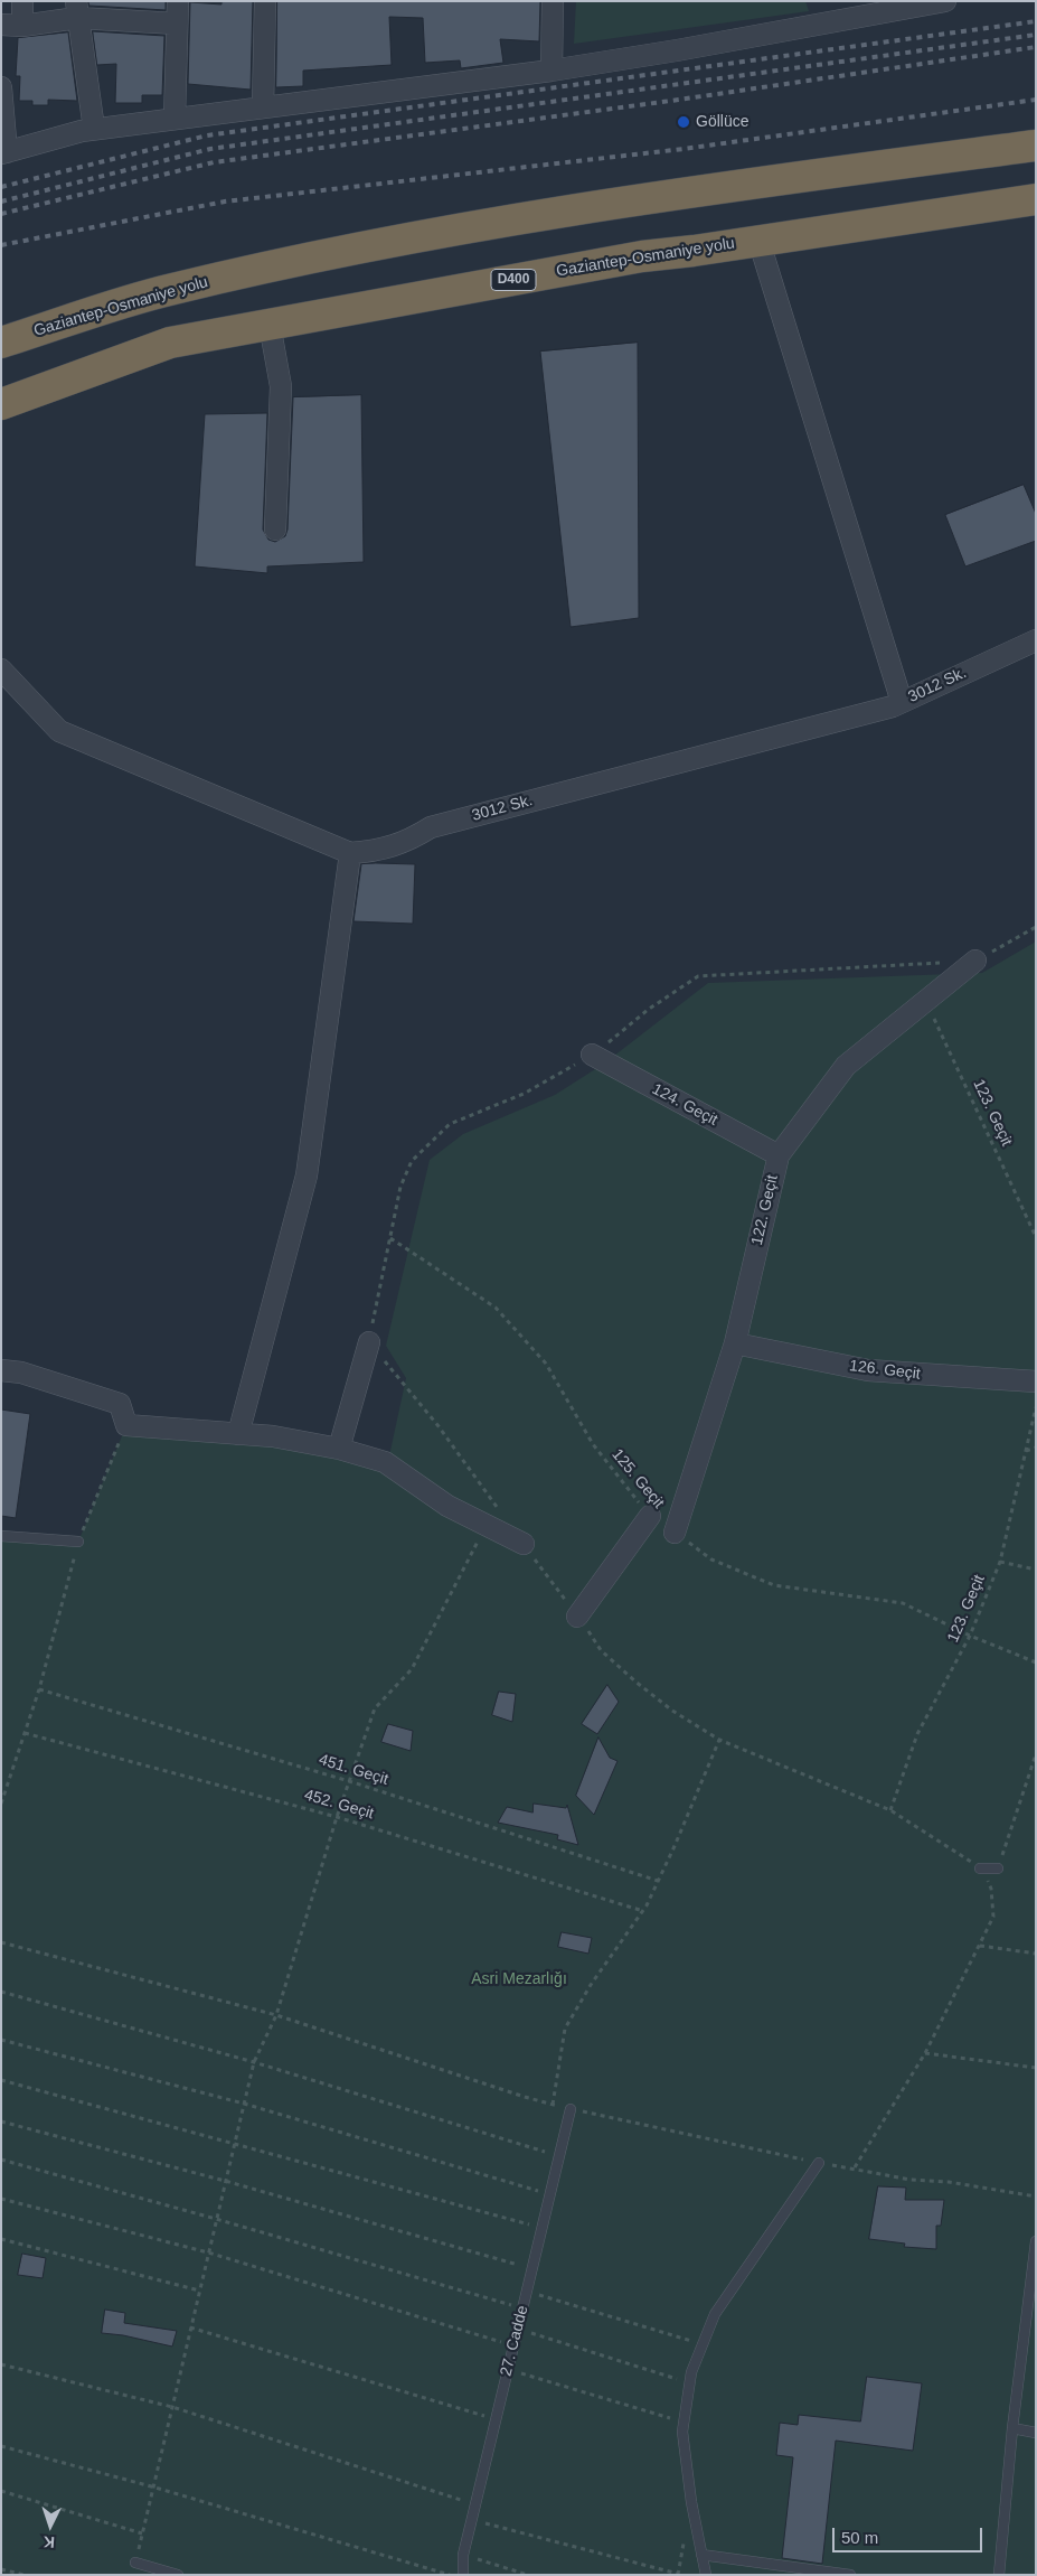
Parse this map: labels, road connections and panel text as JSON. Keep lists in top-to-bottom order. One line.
{"streets":{"highway":["Gaziantep-Osmaniye yolu","D400"],"street":["3012 Sk.","124. Geçit","122. Geçit","126. Geçit"],"lane":["27. Cadde"],"path":["123. Geçit","125. Geçit","451. Geçit","452. Geçit"]},"crossings":[["124. Geçit","122. Geçit"],["123. Geçit","122. Geçit"],["122. Geçit","126. Geçit"]],"parks":["Asri Mezarlığı"],"places":["Göllüce"],"scale_bar":"50 m","north":"bottom"}
